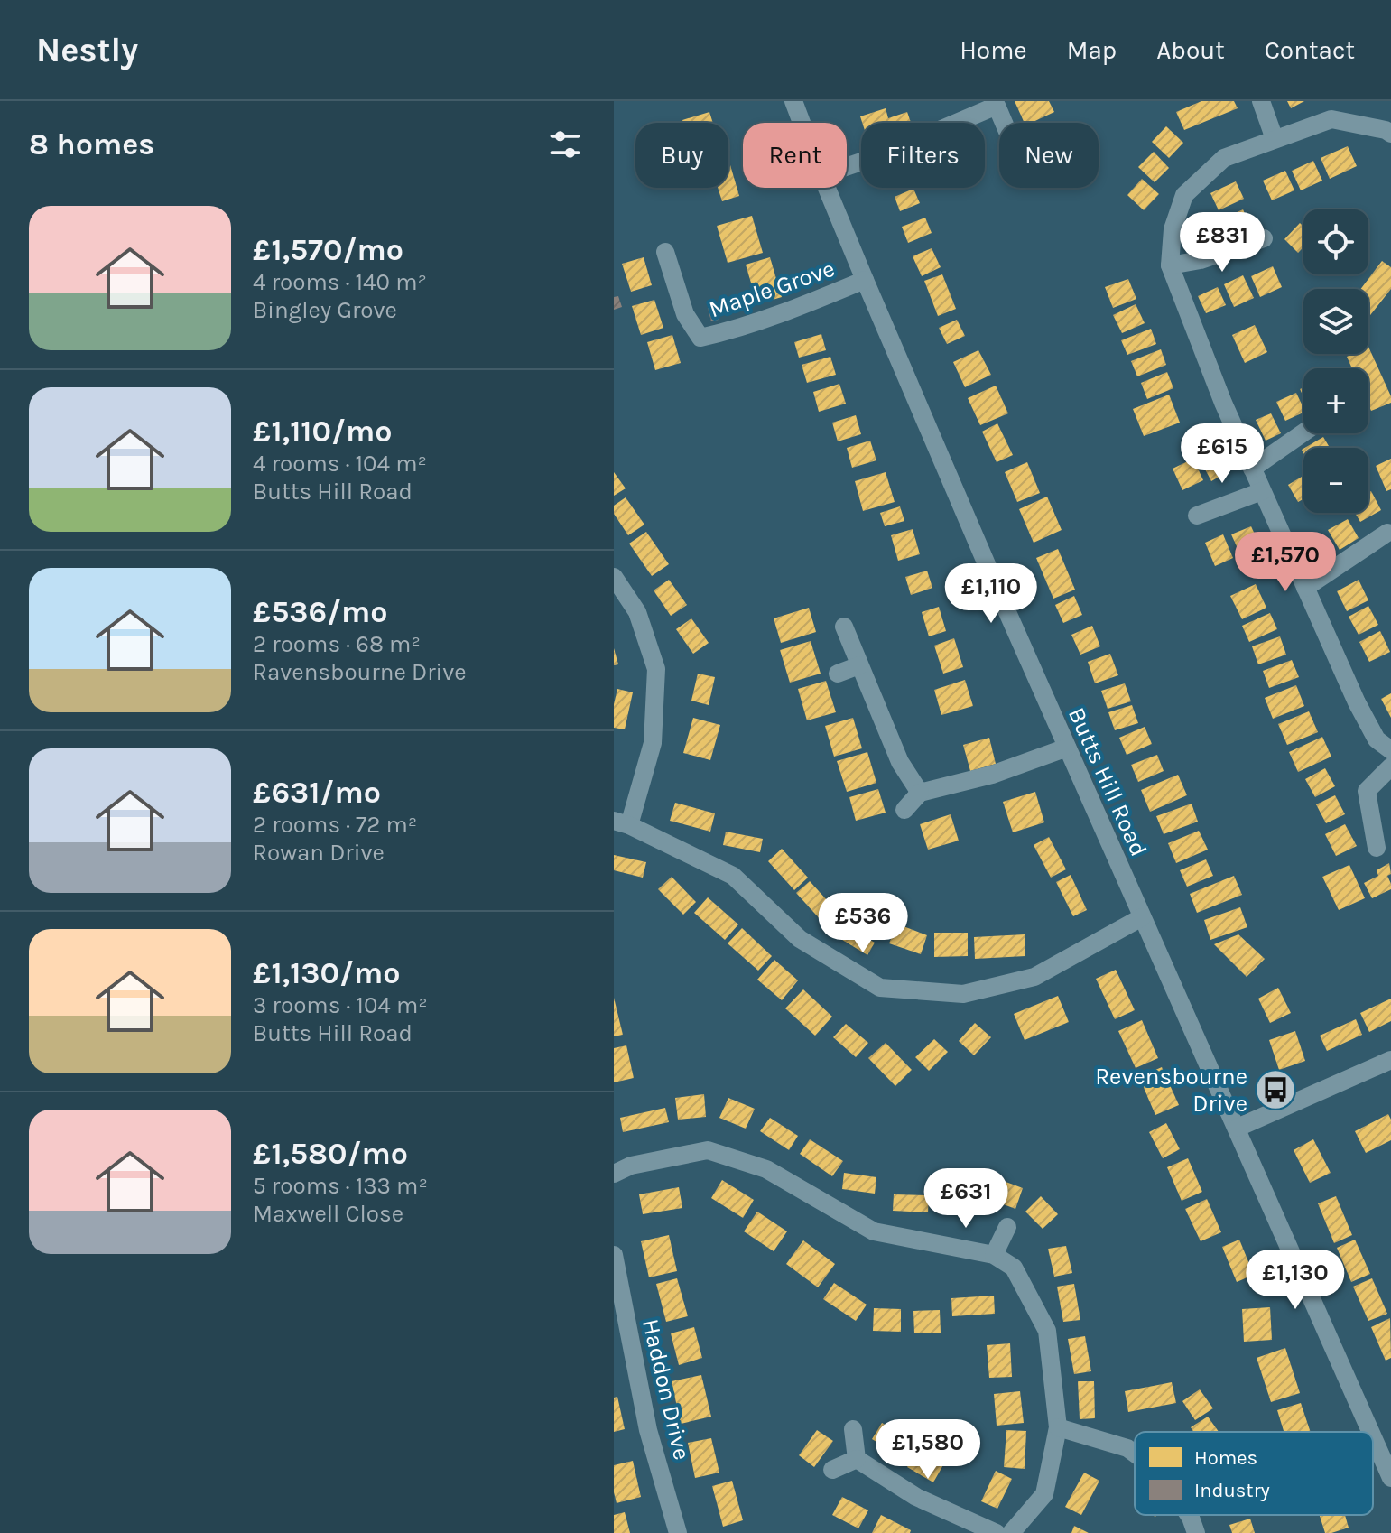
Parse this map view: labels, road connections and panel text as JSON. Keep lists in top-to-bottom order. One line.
{"streets":{"street":["Maple Grove","Butts Hill Road","Haddon Drive"]},"crossings":[["Maple Grove","Butts Hill Road"]],"places":{"bus stop":["Revensbourne Drive"]},"legend":["Homes","Industry"],"page":{"header":"Nestly","nav":["Home","Map","About","Contact"],"heading":"8 homes","chip":["Buy","Rent","Filters","New"],"list":[{"name":"£1,570/mo","note":"4 rooms · 140 m² · Bingley Grove"},{"name":"£1,110/mo","note":"4 rooms · 104 m² · Butts Hill Road"},{"name":"£536/mo","note":"2 rooms · 68 m² · Ravensbourne Drive"},{"name":"£631/mo","note":"2 rooms · 72 m² · Rowan Drive"},{"name":"£1,130/mo","note":"3 rooms · 104 m² · Butts Hill Road"},{"name":"£1,580/mo","note":"5 rooms · 133 m² · Maxwell Close"}],"map_buttons":["+","−"],"price":["£831","£615","£1,570","£1,110","£536","£631","£1,130","£1,580"]}}
